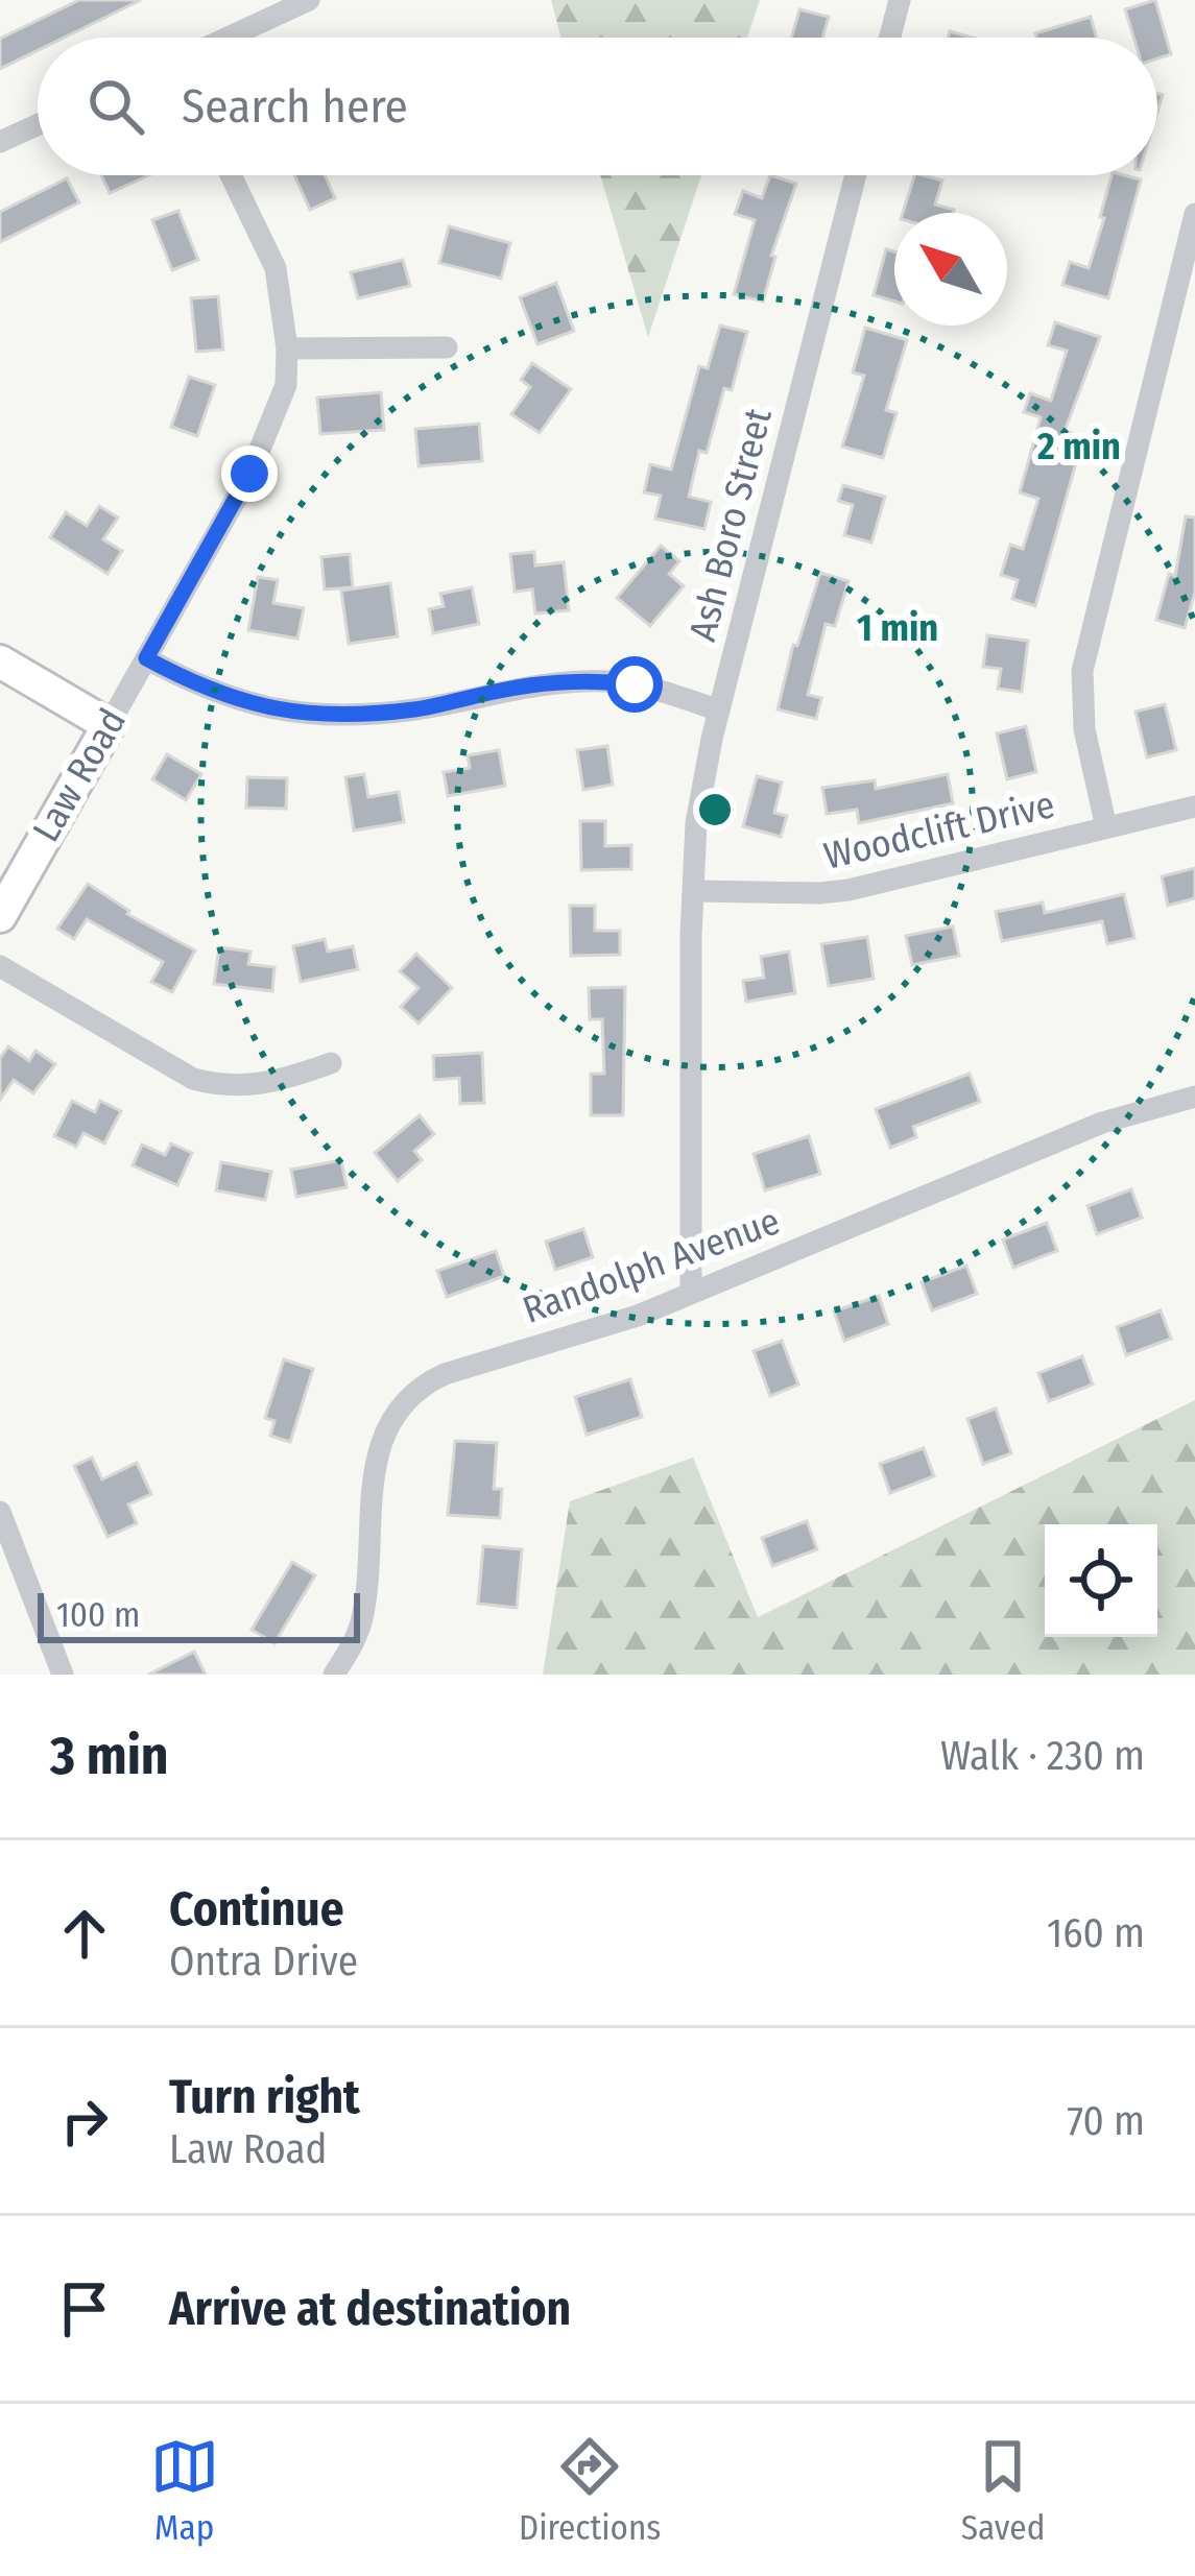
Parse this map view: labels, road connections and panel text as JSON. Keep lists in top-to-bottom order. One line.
{"streets":{"street":["Ash Boro Street","Law Road","Woodclift Drive","Randolph Avenue"]},"crossings":[["Ash Boro Street","Woodclift Drive"],["Ash Boro Street","Randolph Avenue"]],"scale_bar":"100 m","north":"top left","page":{"search":"Search here","scale":"100 m","heading":["3 min","Walk · 230 m"],"list":[["Continue","Ontra Drive","160 m"],["Turn right","Law Road","70 m"],"Arrive at destination"],"nav":["Map","Directions","Saved"]},"rings":["2 min","1 min"]}
